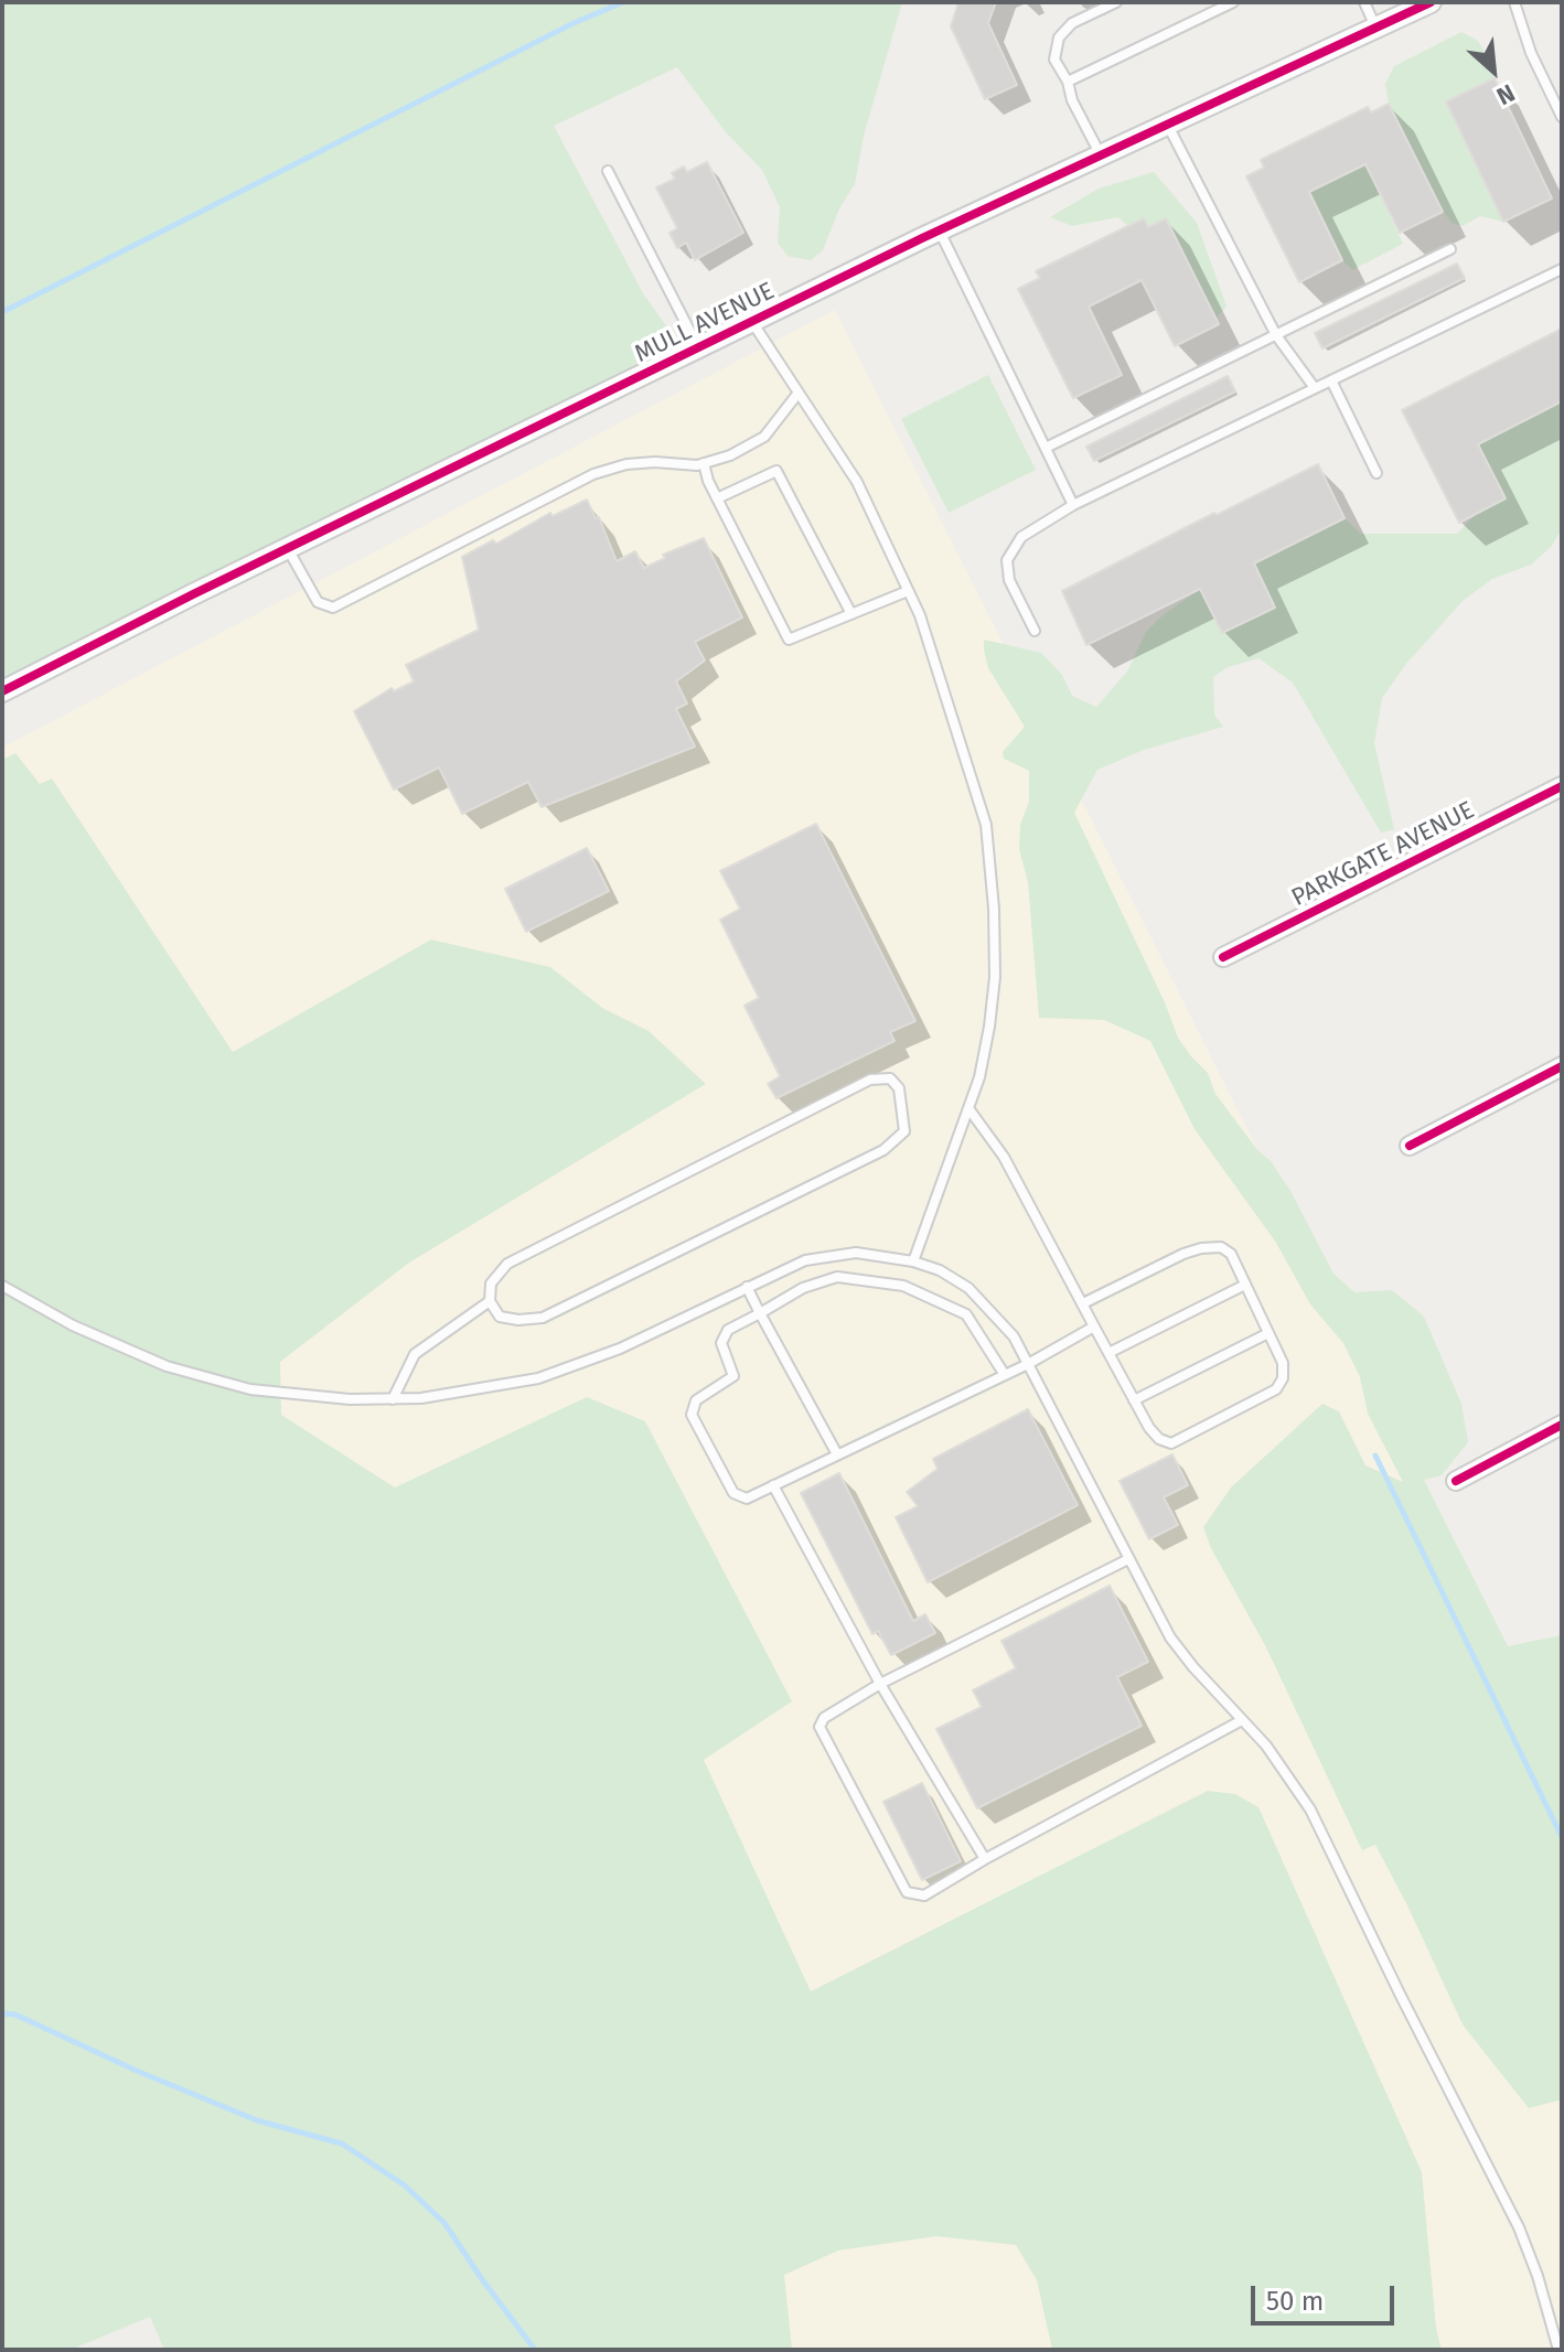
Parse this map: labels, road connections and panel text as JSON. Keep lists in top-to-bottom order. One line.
{"streets":{"street":["MULL AVENUE","PARKGATE AVENUE"]},"scale_bar":"50 m","north":"bottom right"}
